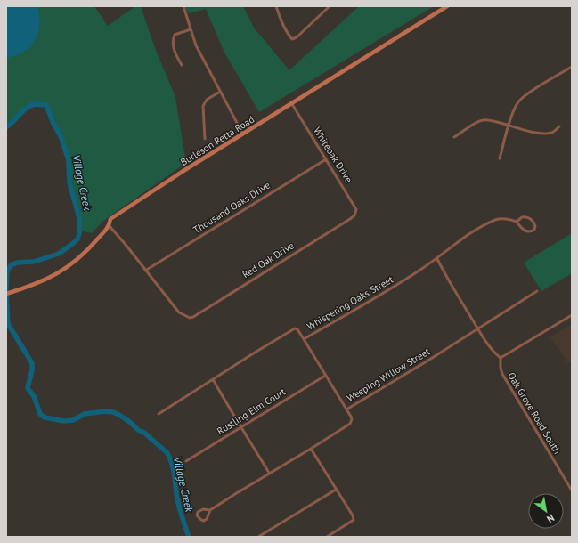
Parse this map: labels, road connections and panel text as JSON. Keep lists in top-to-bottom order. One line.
{"streets":{"street":["Burleson Retta Road","Whiteoak Drive","Thousand Oaks Drive","Red Oak Drive","Whispering Oaks Street","Weeping Willow Street","Rustling Elm Court","Oak Grove Road South"]},"crossings":[["Burleson Retta Road","Whiteoak Drive"],["Whiteoak Drive","Thousand Oaks Drive"],["Whiteoak Drive","Red Oak Drive"],["Thousand Oaks Drive","Red Oak Drive"]],"water":["Village Creek"],"north":"bottom right"}
